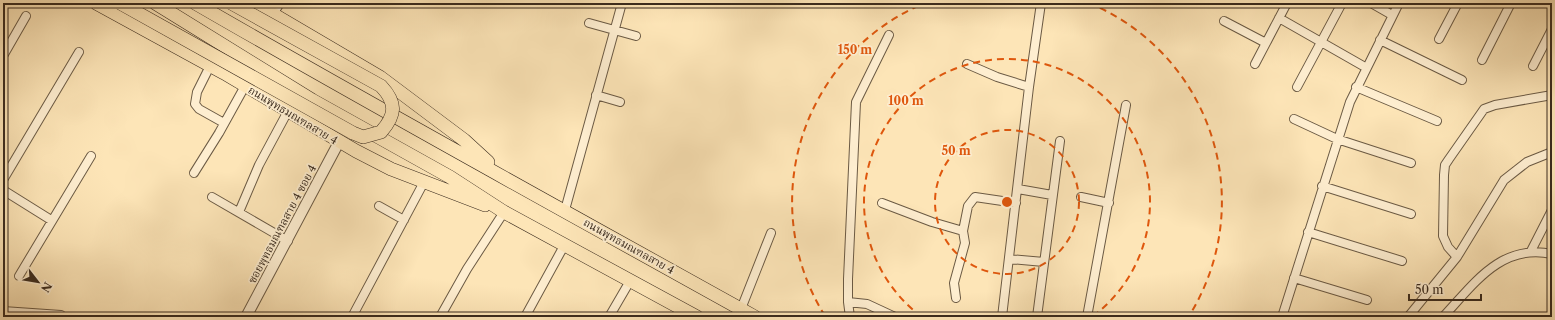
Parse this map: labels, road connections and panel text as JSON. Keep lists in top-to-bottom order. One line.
{"streets":{"main road":["ถนนพุทธมณฑลสาย 4"],"street":["ซอยพุทธมณฑลสาย 4 ซอย 4"]},"crossings":[["ถนนพุทธมณฑลสาย 4","ซอยพุทธมณฑลสาย 4 ซอย 4"]],"scale_bar":"50 m","north":"bottom right","rings":["150 m","100 m","50 m"]}
